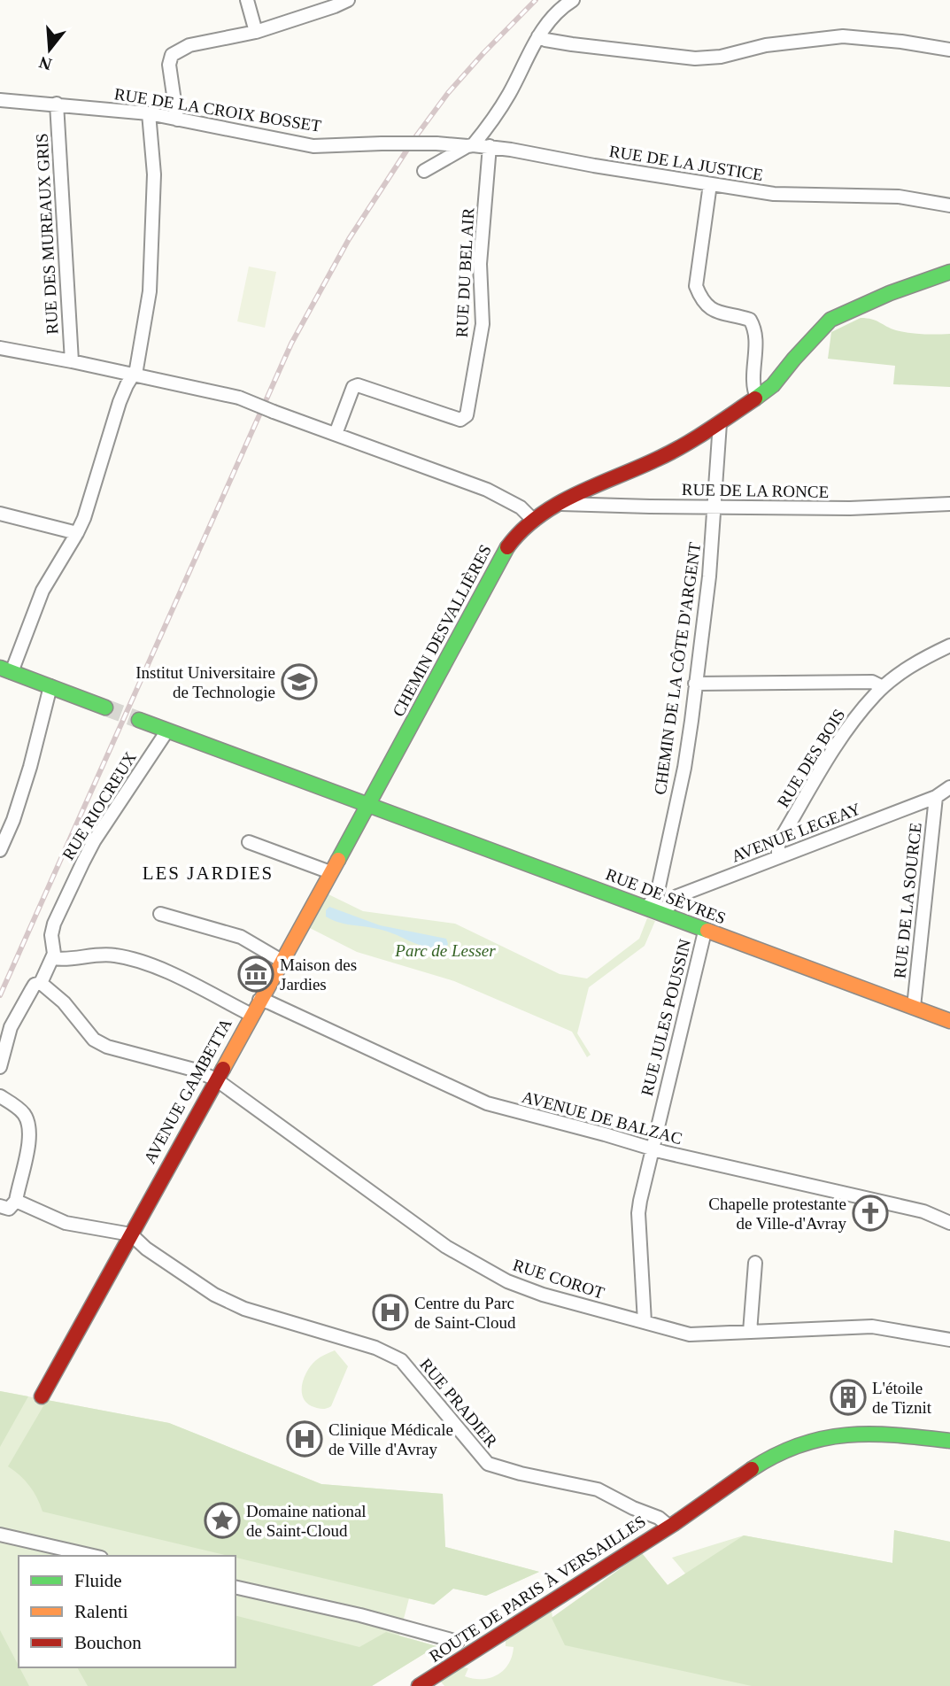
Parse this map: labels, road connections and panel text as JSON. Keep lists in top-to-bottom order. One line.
{"streets":{"main road":["CHEMIN DESVALLIÈRES","RUE DE SÈVRES","AVENUE GAMBETTA","ROUTE DE PARIS À VERSAILLES"],"street":["RUE DE LA CROIX BOSSET","RUE DE LA JUSTICE","RUE DES MUREAUX GRIS","RUE DU BEL AIR","RUE DE LA RONCE","CHEMIN DE LA CÔTE D'ARGENT","RUE DES BOIS","RUE RIOCREUX","AVENUE LEGEAY","RUE DE LA SOURCE","RUE JULES POUSSIN","AVENUE DE BALZAC","RUE COROT","RUE PRADIER"]},"crossings":[["RUE DE LA CROIX BOSSET","RUE DE LA JUSTICE"],["RUE DE LA CROIX BOSSET","RUE DES MUREAUX GRIS"],["RUE DE LA JUSTICE","RUE DU BEL AIR"],["RUE DE LA RONCE","CHEMIN DESVALLIÈRES"],["RUE DE LA RONCE","CHEMIN DE LA CÔTE D'ARGENT"],["CHEMIN DESVALLIÈRES","CHEMIN DE LA CÔTE D'ARGENT"],["CHEMIN DESVALLIÈRES","RUE DE SÈVRES"],["CHEMIN DESVALLIÈRES","AVENUE GAMBETTA"],["CHEMIN DE LA CÔTE D'ARGENT","AVENUE LEGEAY"],["CHEMIN DE LA CÔTE D'ARGENT","RUE DE SÈVRES"],["RUE DES BOIS","AVENUE LEGEAY"],["RUE RIOCREUX","RUE DE SÈVRES"],["AVENUE LEGEAY","RUE DE SÈVRES"],["AVENUE LEGEAY","RUE DE LA SOURCE"],["RUE DE SÈVRES","RUE DE LA SOURCE"],["RUE DE SÈVRES","RUE JULES POUSSIN"],["RUE DE SÈVRES","AVENUE GAMBETTA"],["RUE JULES POUSSIN","AVENUE DE BALZAC"],["RUE JULES POUSSIN","RUE COROT"],["AVENUE GAMBETTA","AVENUE DE BALZAC"],["AVENUE GAMBETTA","RUE COROT"],["AVENUE GAMBETTA","RUE PRADIER"],["RUE PRADIER","ROUTE DE PARIS À VERSAILLES"]],"districts":["LES JARDIES"],"parks":["Parc de Lesser"],"places":{"school or university":["Institut Universitaire de Technologie"],"museum":["Maison des Jardies"],"church":["Chapelle protestante de Ville-d'Avray"],"hospital":["Centre du Parc de Saint-Cloud","Clinique Médicale de Ville d'Avray"],"building":["L'étoile de Tiznit"],"place":["Domaine national de Saint-Cloud"]},"legend":["Fluide","Ralenti","Bouchon"],"north":"bottom"}
